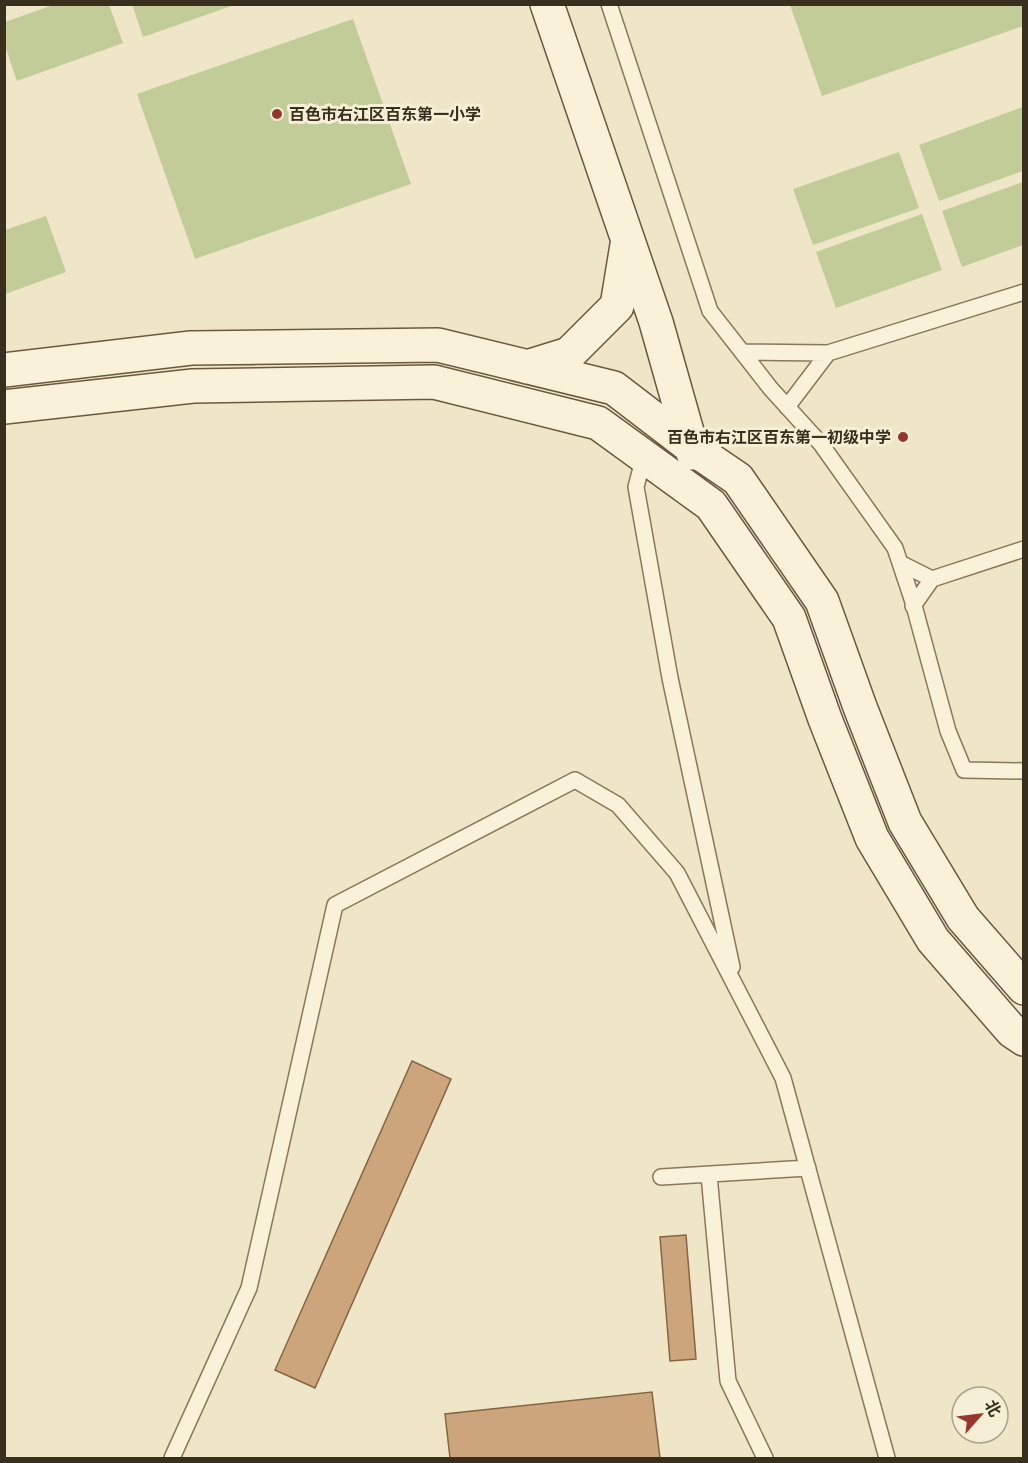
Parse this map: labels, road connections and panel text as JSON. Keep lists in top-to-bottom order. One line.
{"places":["百色市右江区百东第一小学","百色市右江区百东第一初级中学"],"north":"top right"}
